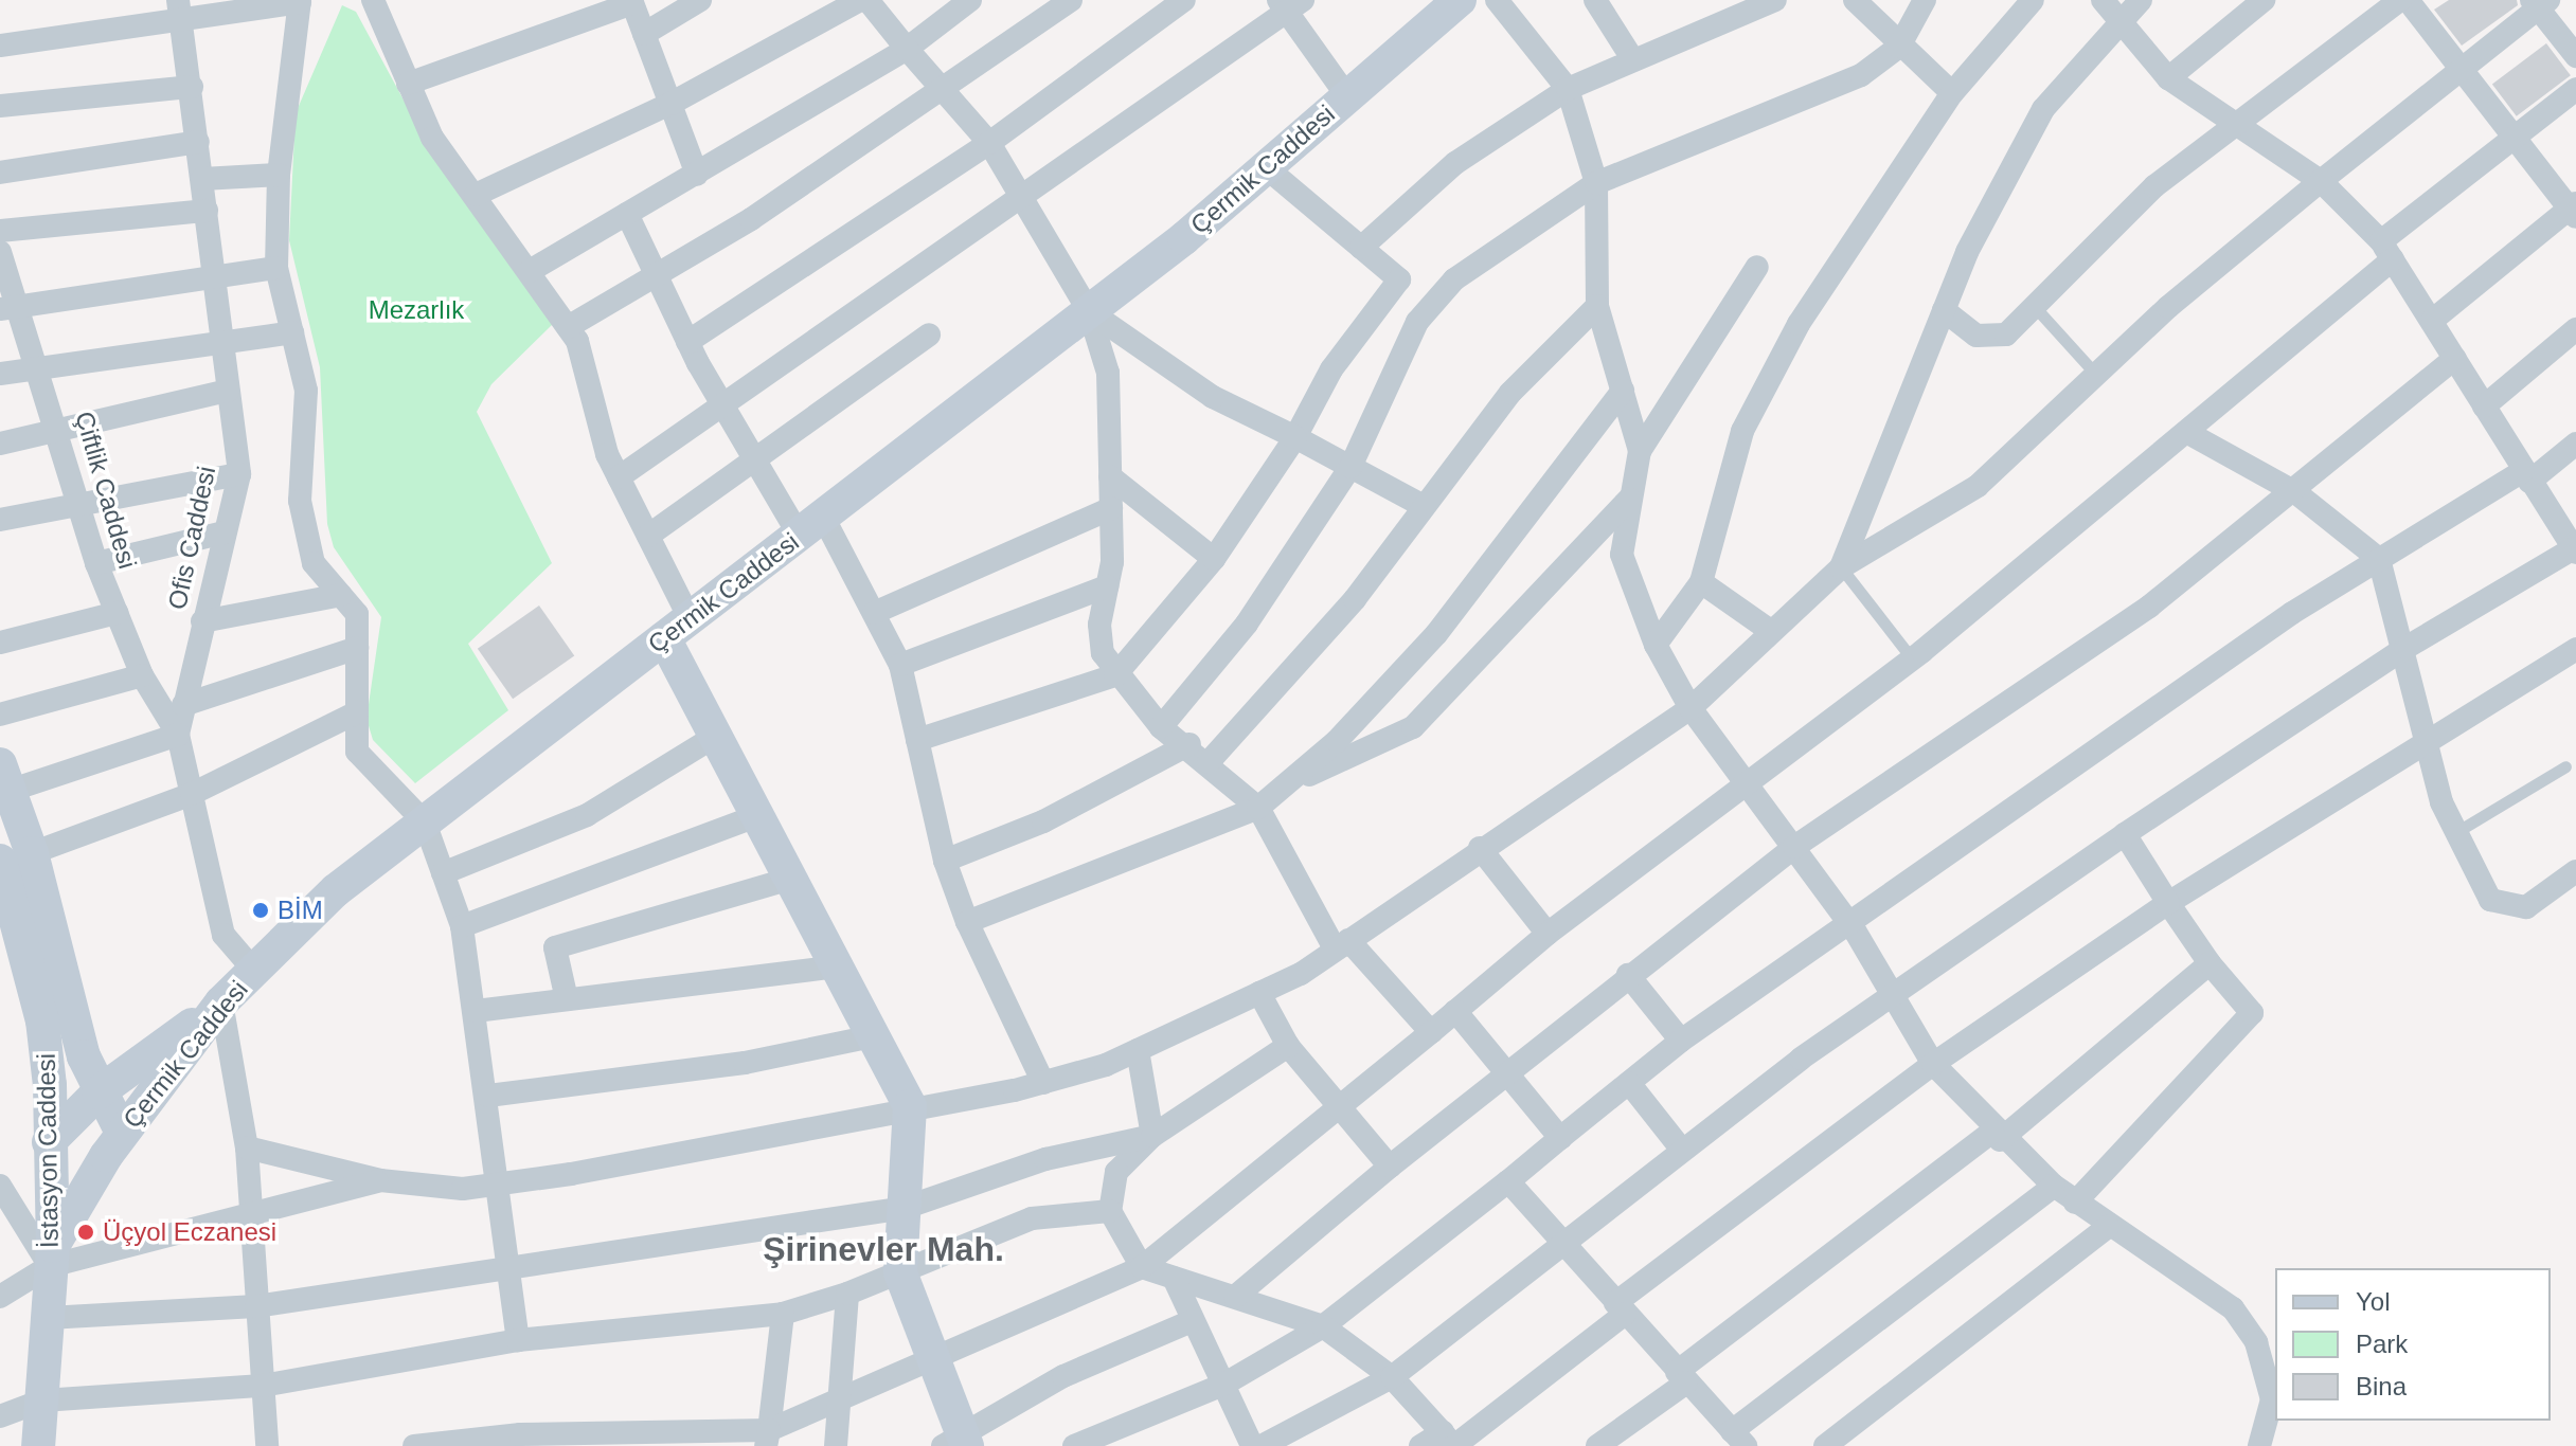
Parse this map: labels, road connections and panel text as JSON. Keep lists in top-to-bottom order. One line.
{"streets":{"main road":["Çermik Caddesi","İstasyon Caddesi"],"street":["Çiftlik Caddesi","Ofis Caddesi"]},"crossings":[["Çermik Caddesi","Ofis Caddesi"],["Çermik Caddesi","İstasyon Caddesi"],["Çiftlik Caddesi","Ofis Caddesi"]],"districts":["Şirinevler Mah."],"parks":["Mezarlık"],"places":["BİM","Üçyol Eczanesi"],"legend":["Yol","Park","Bina"]}
